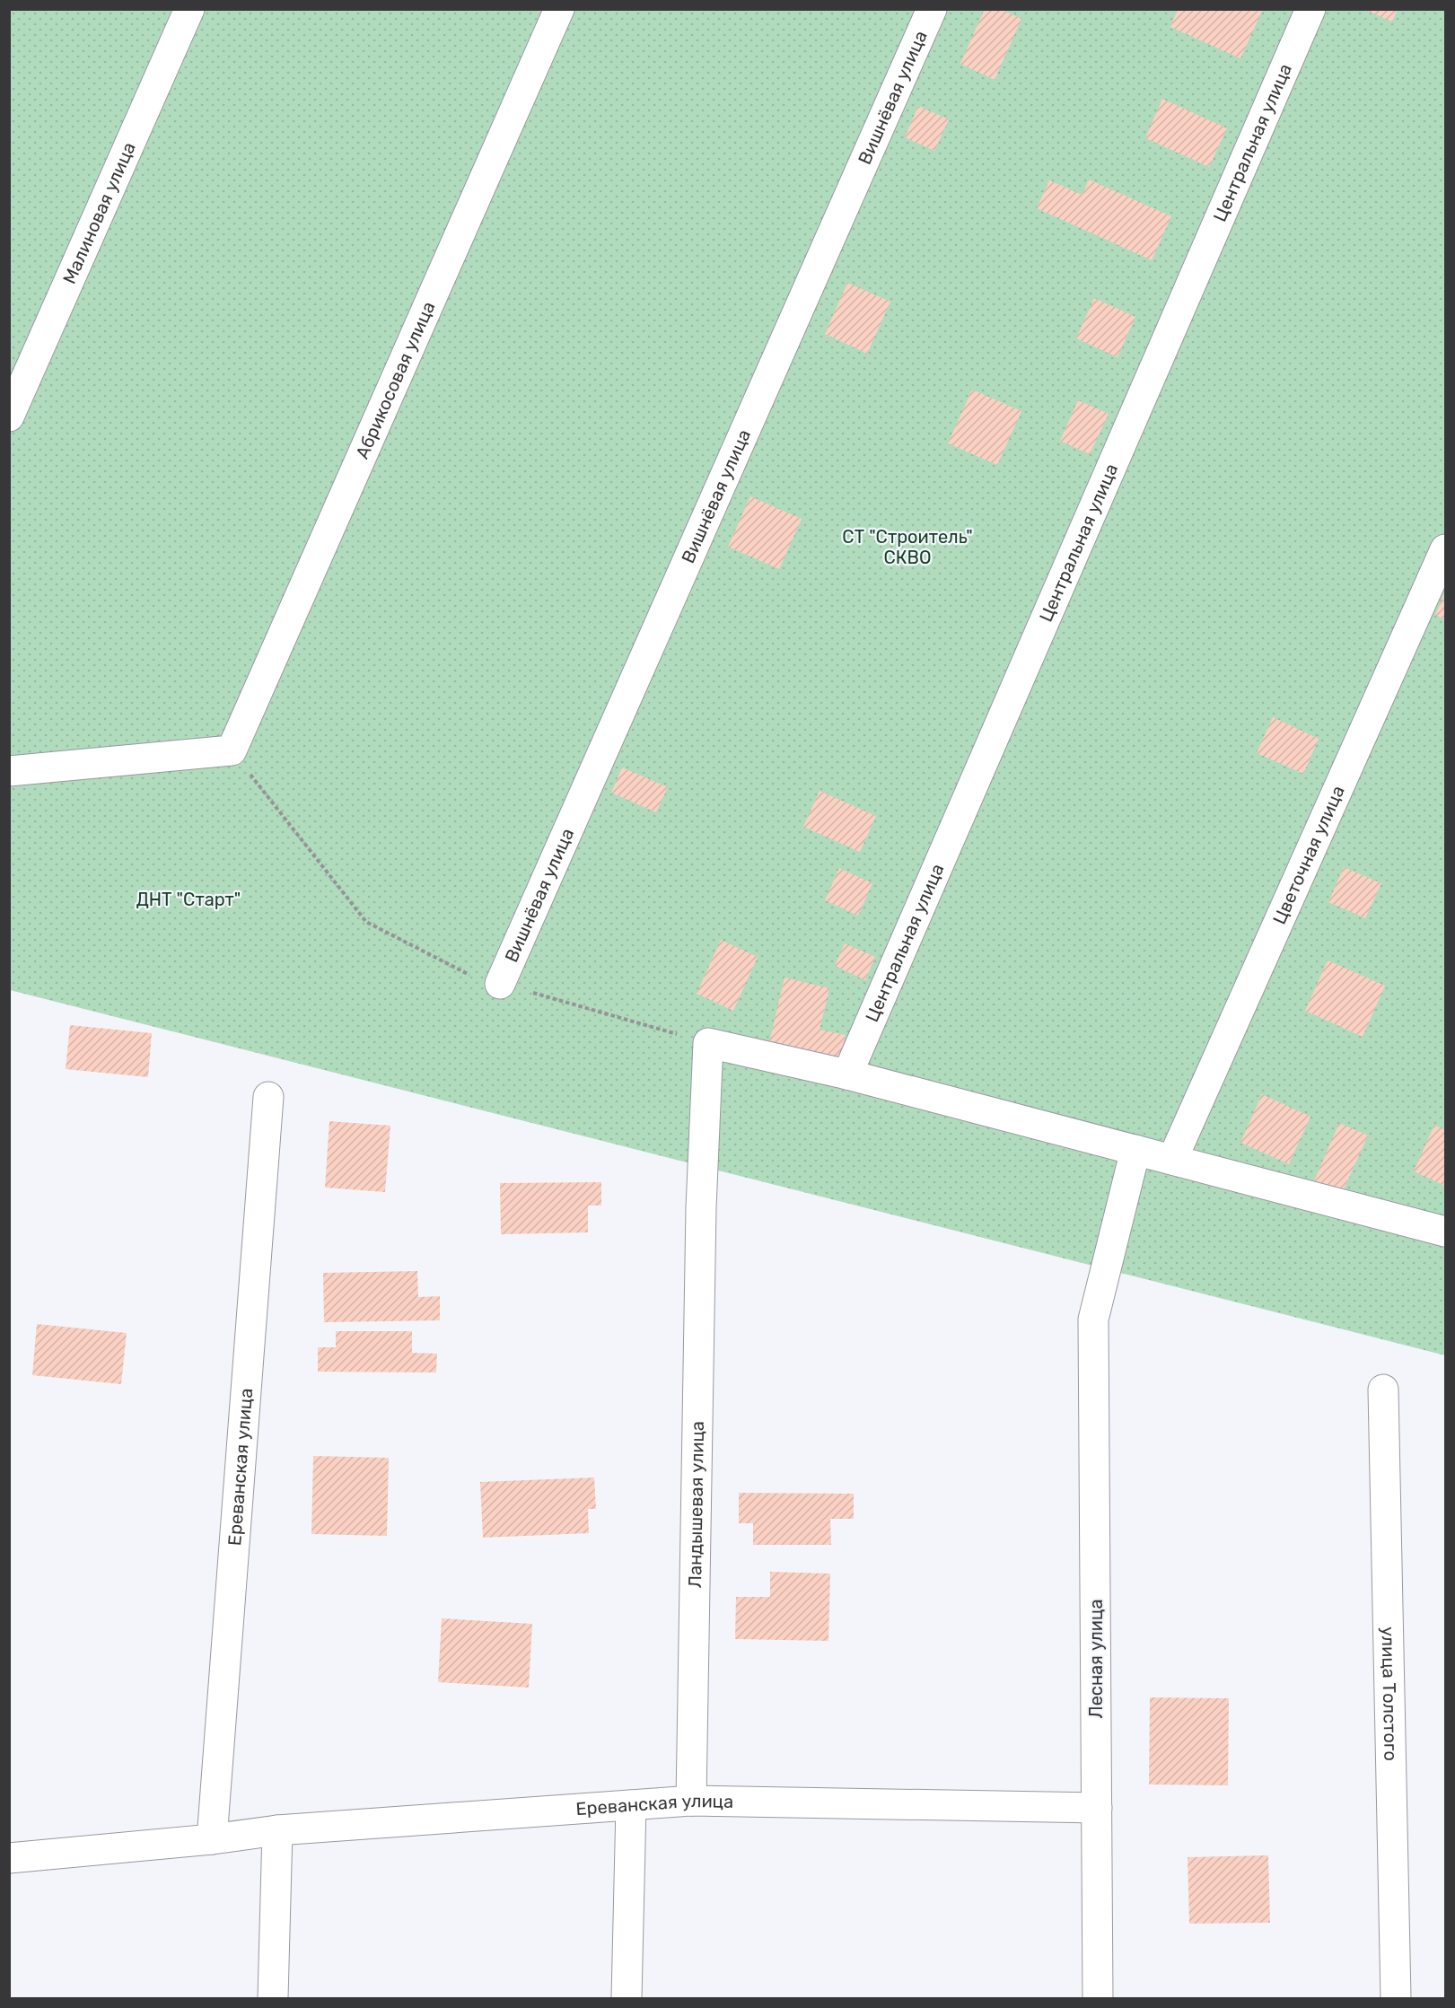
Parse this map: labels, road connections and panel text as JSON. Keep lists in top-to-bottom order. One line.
{"streets":{"street":["Вишнёвая улица","Центральная улица","Малиновая улица","Абрикосовая улица","Цветочная улица","Ереванская улица","Ландышевая улица","Лесная улица","улица Толстого"]},"crossings":[["Ереванская улица","Ландышевая улица"],["Ереванская улица","Лесная улица"]],"parks":["СТ \"Строитель\" СКВО","ДНТ \"Старт\""]}
